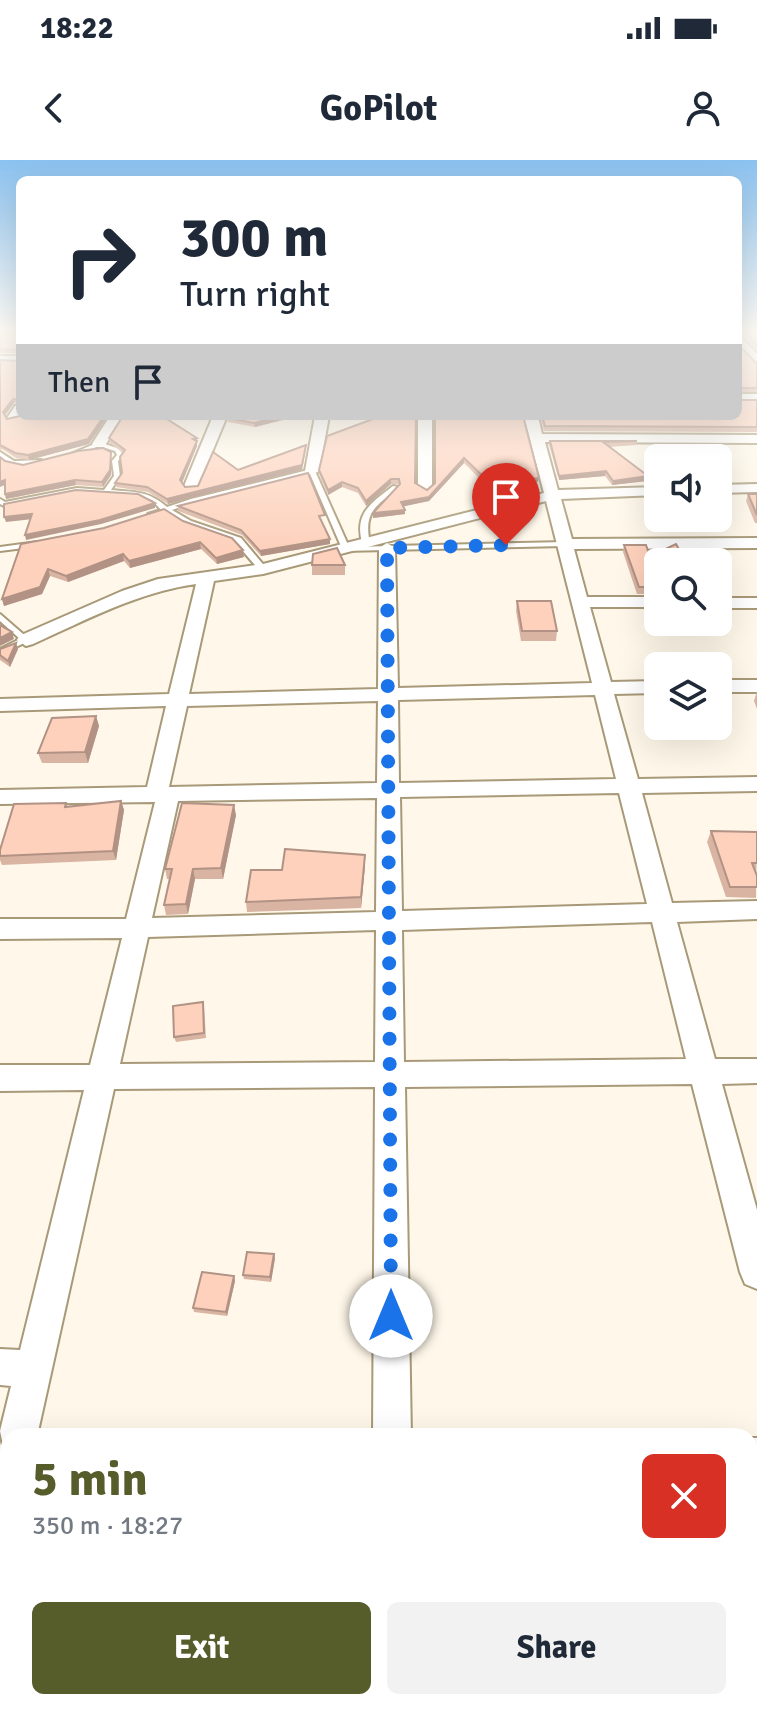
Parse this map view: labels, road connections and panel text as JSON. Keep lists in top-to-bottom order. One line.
{"page":{"status":"18:22","header":"GoPilot","turn":["300 m","Turn right"],"then":"Then","heading":["5 min","350 m · 18:27"],"buttons":["Exit","Share"]}}
